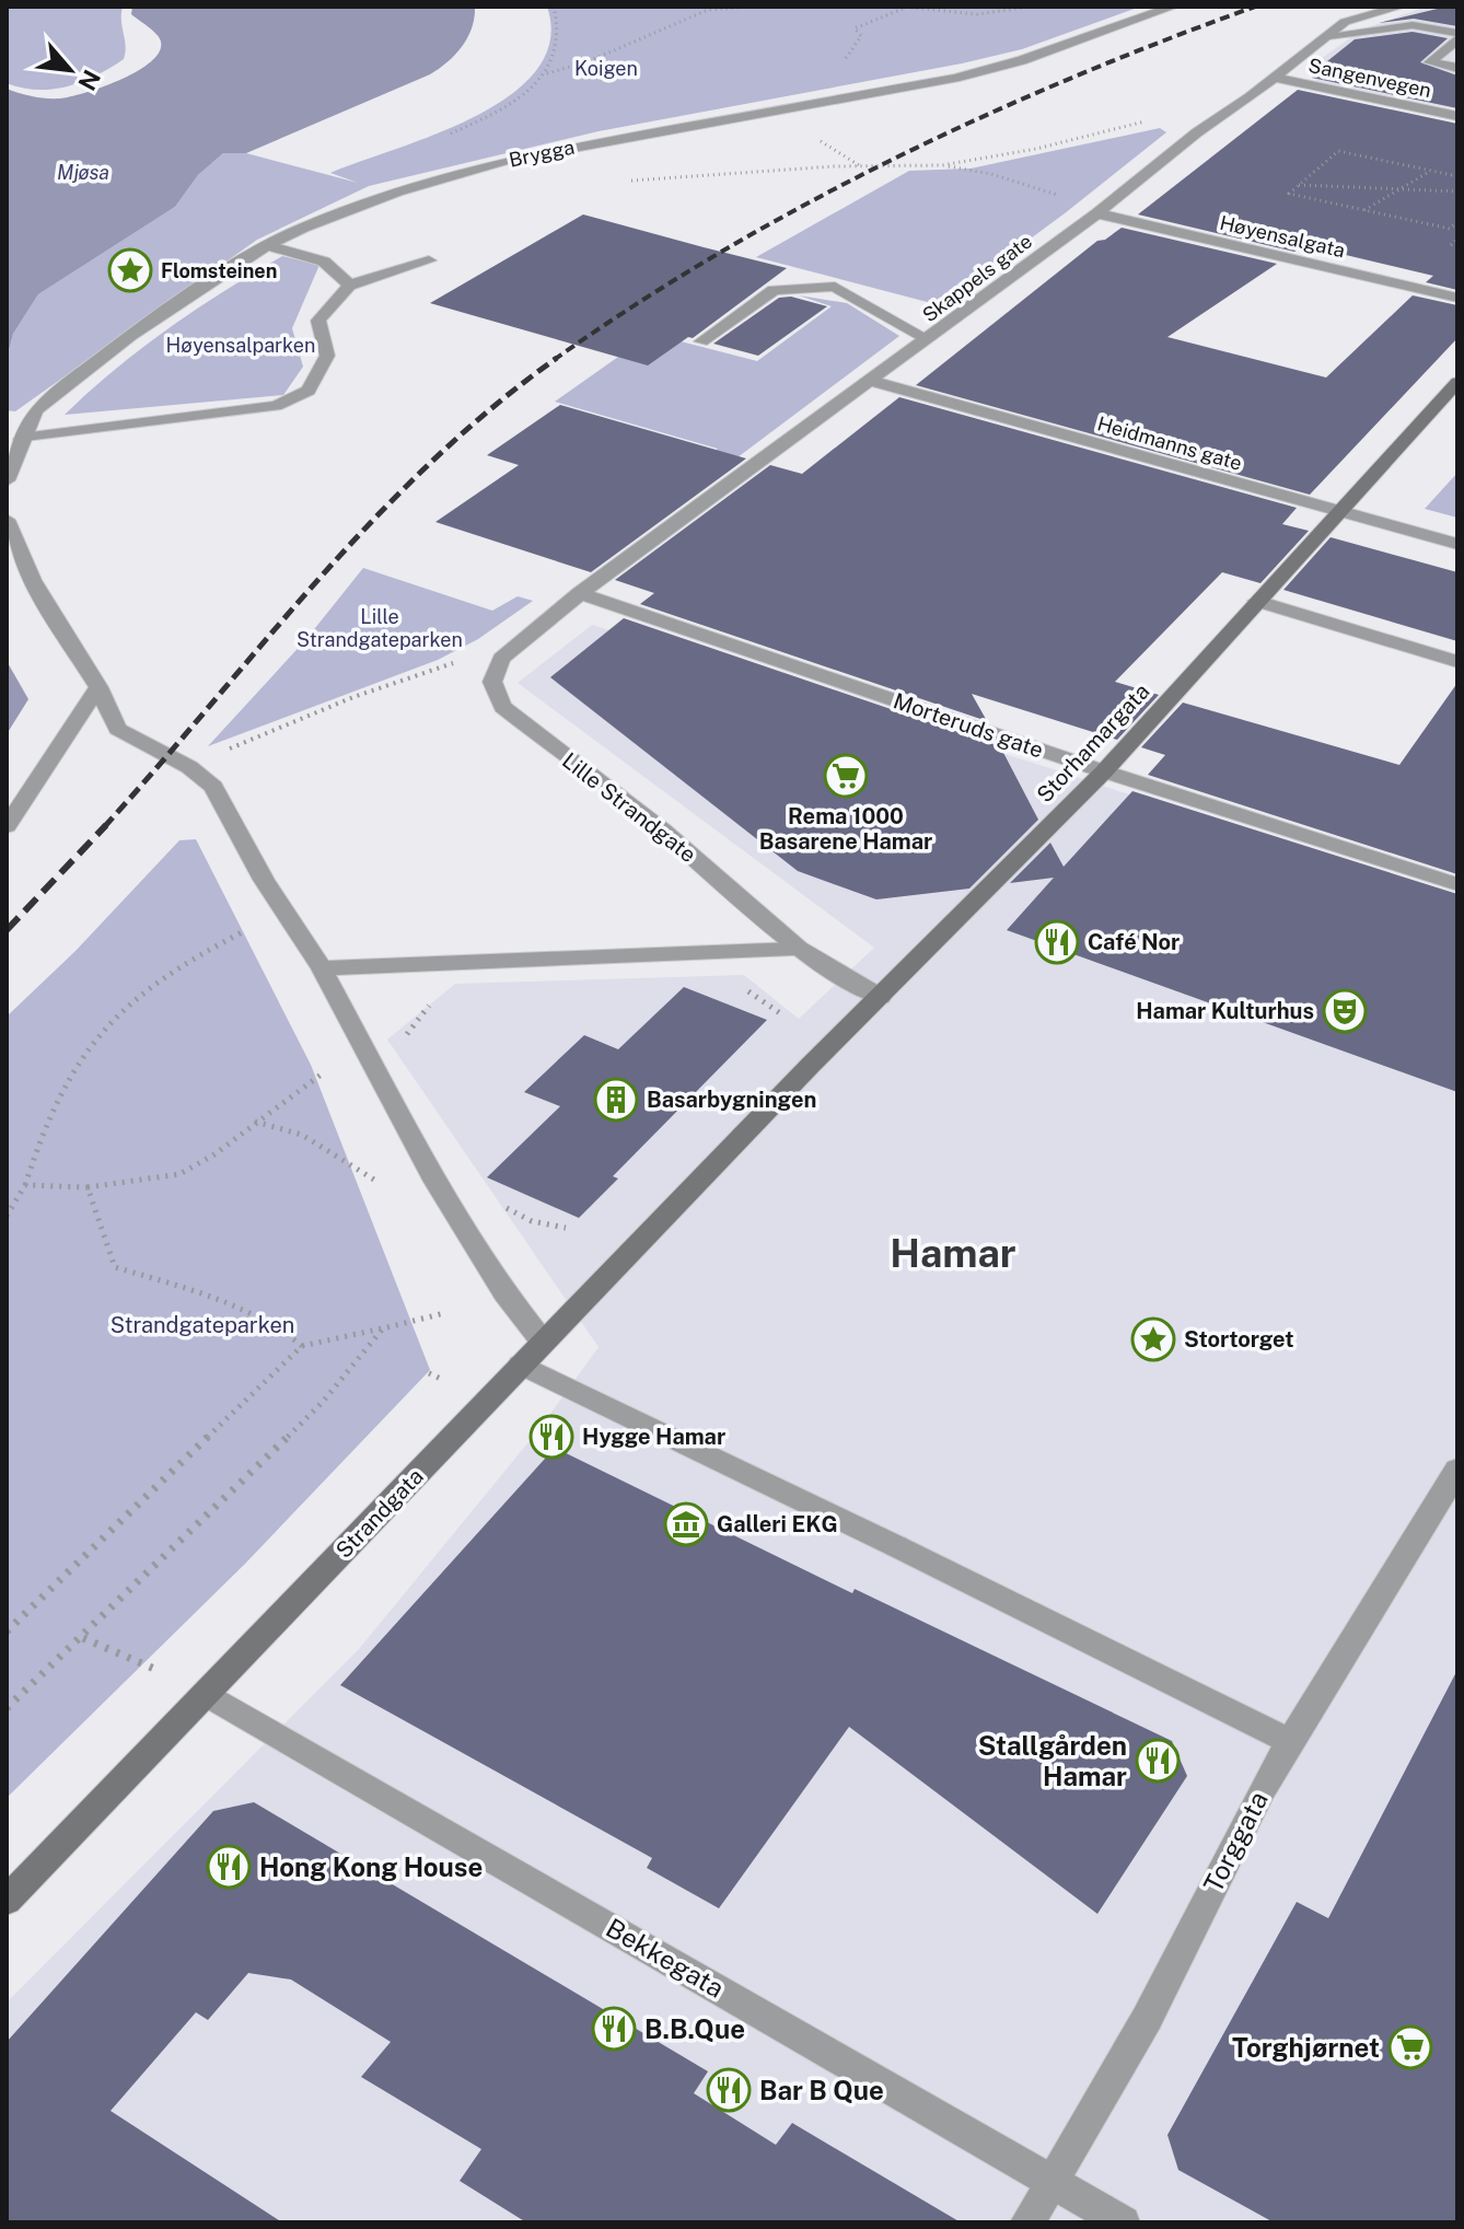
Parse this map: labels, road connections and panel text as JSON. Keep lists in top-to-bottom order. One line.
{"streets":{"main road":["Storhamargata","Strandgata"],"street":["Sangenvegen","Brygga","Høyensalgata","Skappels gate","Heidmanns gate","Morteruds gate","Lille Strandgate","Torggata","Bekkegata"]},"crossings":[["Sangenvegen","Skappels gate"],["Høyensalgata","Skappels gate"],["Skappels gate","Heidmanns gate"],["Skappels gate","Morteruds gate"],["Heidmanns gate","Storhamargata"],["Morteruds gate","Storhamargata"],["Storhamargata","Lille Strandgate"],["Storhamargata","Strandgata"],["Strandgata","Bekkegata"],["Torggata","Bekkegata"]],"districts":["Hamar"],"water":["Mjøsa"],"parks":["Koigen","Høyensalparken","Lille Strandgateparken","Strandgateparken"],"places":{"place":["Flomsteinen","Stortorget"],"supermarket":["Rema 1000 Basarene Hamar","Torghjørnet"],"restaurant":["Café Nor","Hygge Hamar","Stallgården Hamar","Hong Kong House","B.B.Que","Bar B Que"],"theatre":["Hamar Kulturhus"],"building":["Basarbygningen"],"museum":["Galleri EKG"]},"north":"bottom right"}
